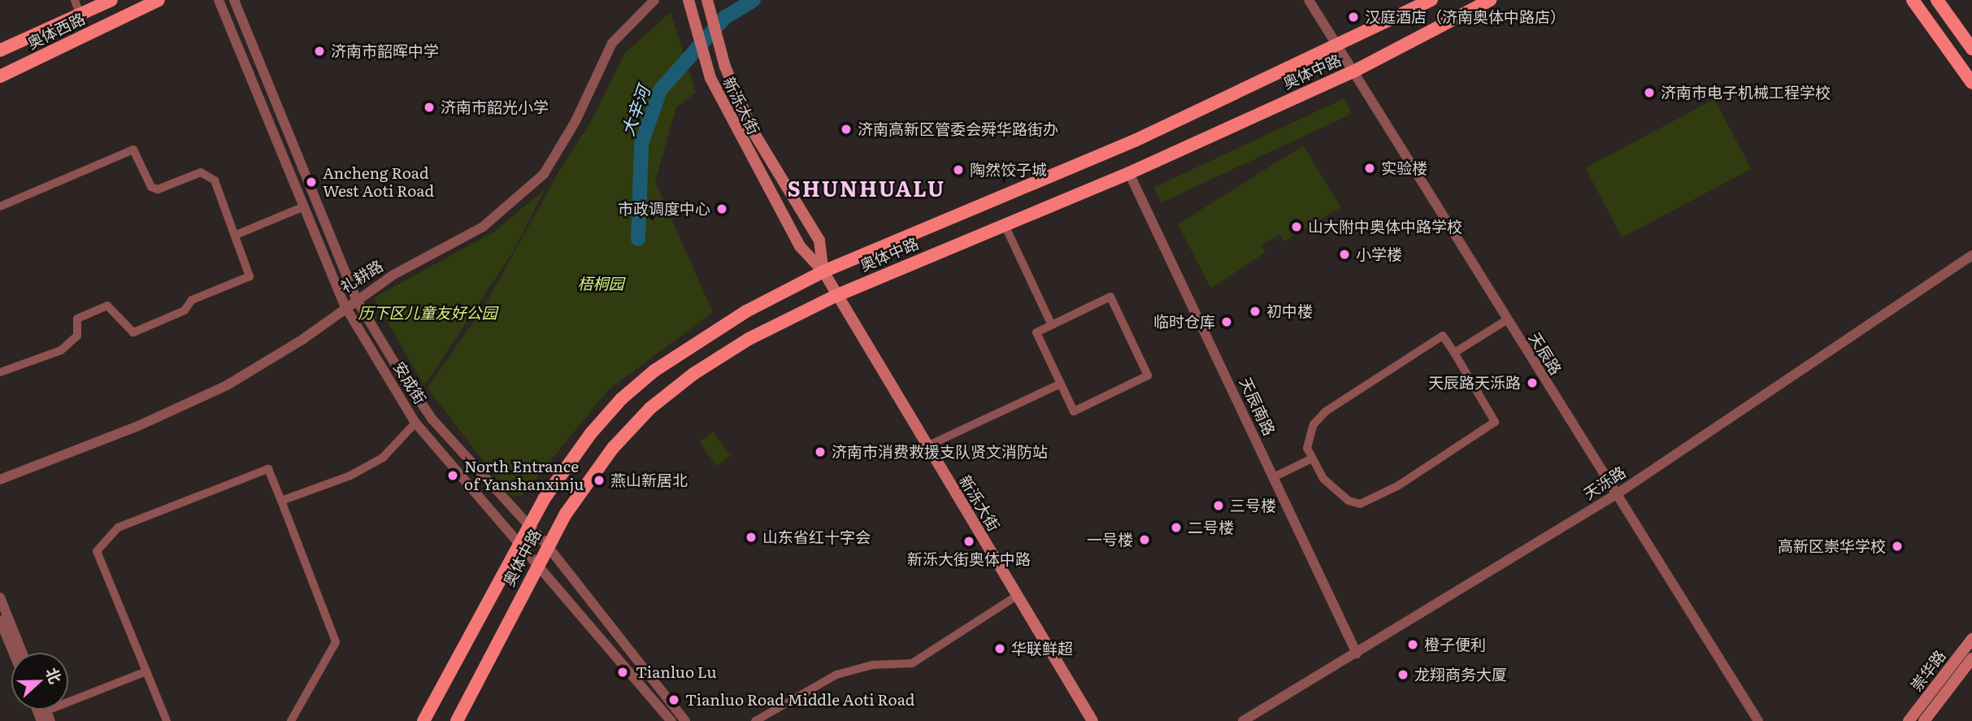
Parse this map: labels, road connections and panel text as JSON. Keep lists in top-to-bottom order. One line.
{"streets":{"main road":["奥体西路","奥体中路","新泺大街","崇华路"],"street":["礼耕路","天辰路","安成街","天辰南路","天泺路"]},"crossings":[["奥体中路","新泺大街"],["奥体中路","天辰路"],["奥体中路","安成街"],["奥体中路","天辰南路"],["礼耕路","安成街"],["天辰路","天泺路"],["天辰南路","天泺路"]],"districts":["SHUNHUALU"],"water":["大辛河"],"parks":["梧桐园","历下区儿童友好公园"],"places":["汉庭酒店（济南奥体中路店）","济南市韶晖中学","济南市电子机械工程学校","济南市韶光小学","济南高新区管委会舜华路街办","实验楼","陶然饺子城","Ancheng Road West Aoti Road","市政调度中心","山大附中奥体中路学校","小学楼","初中楼","临时仓库","天辰路天泺路","济南市消费救援支队贤文消防站","North Entrance of Yanshanxinju","燕山新居北","三号楼","二号楼","山东省红十字会","一号楼","新泺大街奥体中路","高新区崇华学校","橙子便利","华联鲜超","Tianluo Lu","龙翔商务大厦","Tianluo Road Middle Aoti Road"],"north":"right"}
